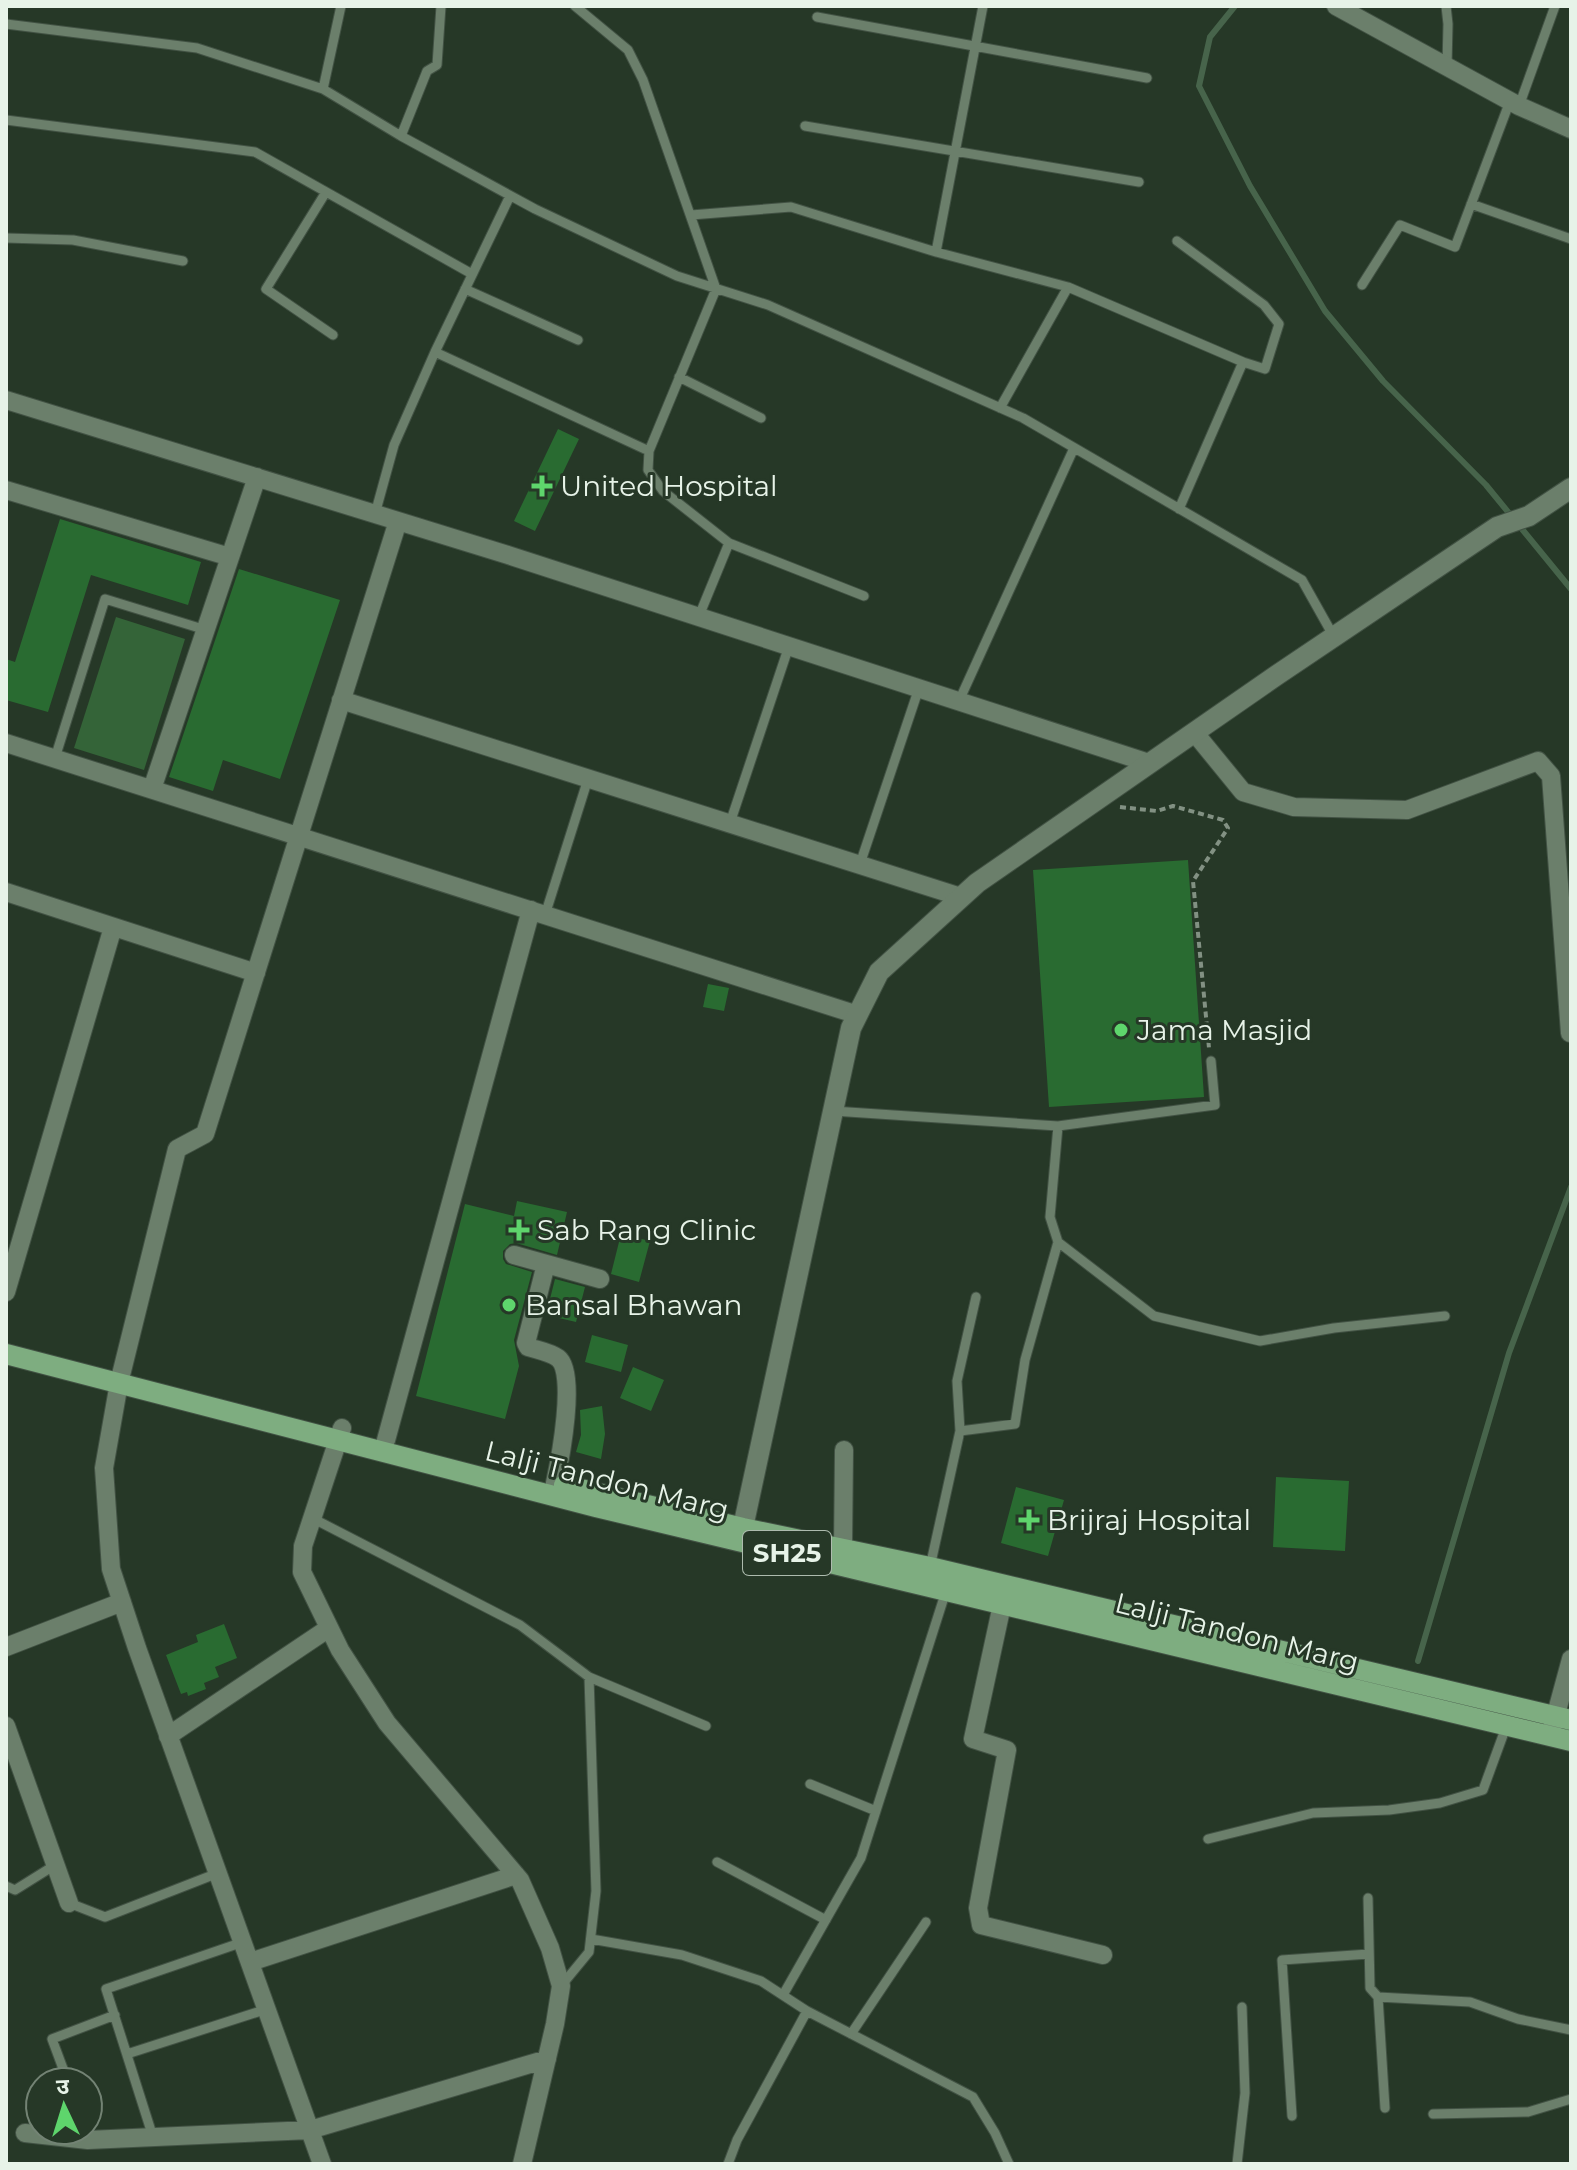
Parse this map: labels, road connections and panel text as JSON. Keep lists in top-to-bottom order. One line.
{"streets":{"main road":["Lalji Tandon Marg","SH25"]},"places":{"health":["United Hospital","Sab Rang Clinic","Brijraj Hospital"],"other":["Jama Masjid","Bansal Bhawan"]},"north":"top"}
